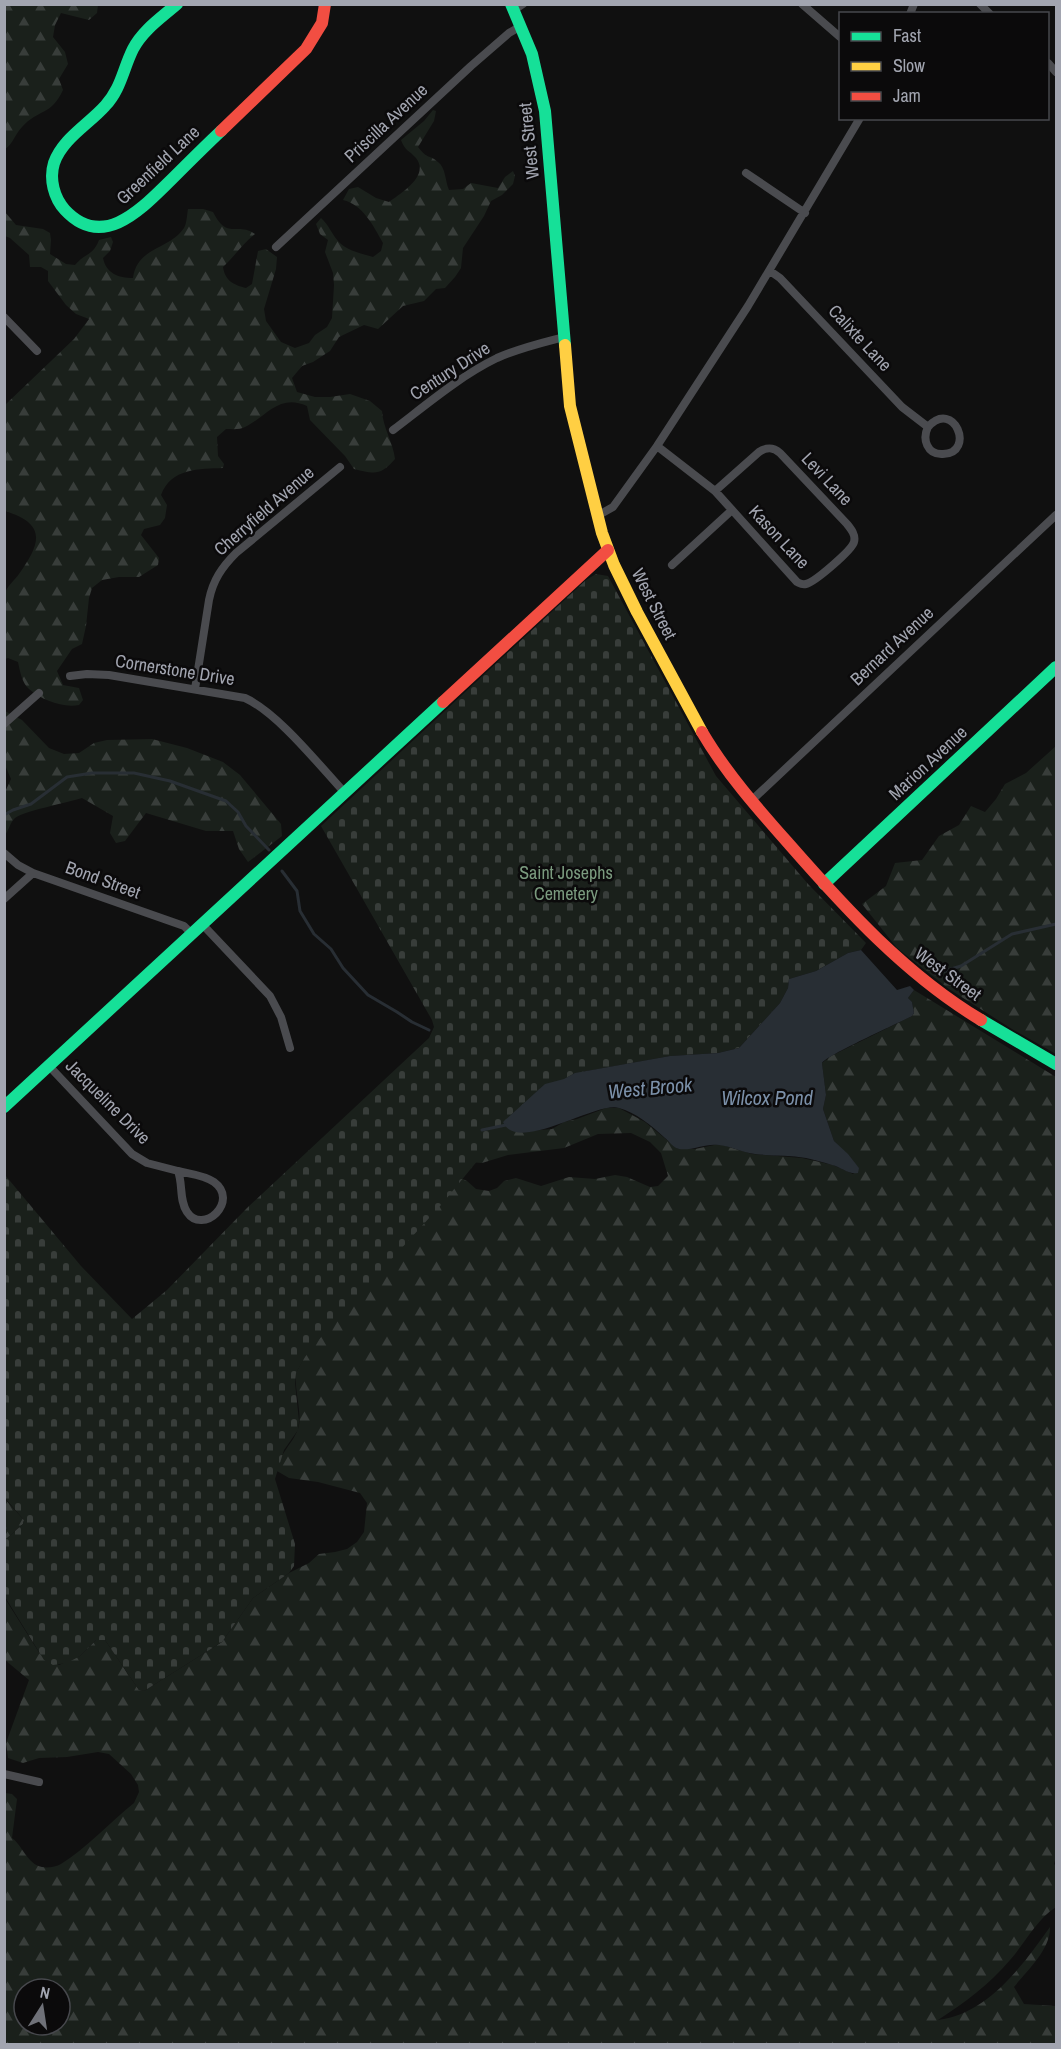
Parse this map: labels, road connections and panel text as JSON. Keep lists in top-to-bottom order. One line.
{"streets":{"street":["Priscilla Avenue","West Street","Greenfield Lane","Calixte Lane","Century Drive","Levi Lane","Cherryfield Avenue","Kason Lane","Bernard Avenue","Cornerstone Drive","Marion Avenue","Bond Street","Jacqueline Drive"]},"crossings":[["Priscilla Avenue","West Street"],["West Street","Century Drive"],["West Street","Bernard Avenue"],["West Street","Marion Avenue"],["Levi Lane","Kason Lane"],["Cherryfield Avenue","Cornerstone Drive"]],"water":["West Brook","Wilcox Pond"],"parks":["Saint Josephs Cemetery"],"legend":["Fast","Slow","Jam"],"north":"top"}
